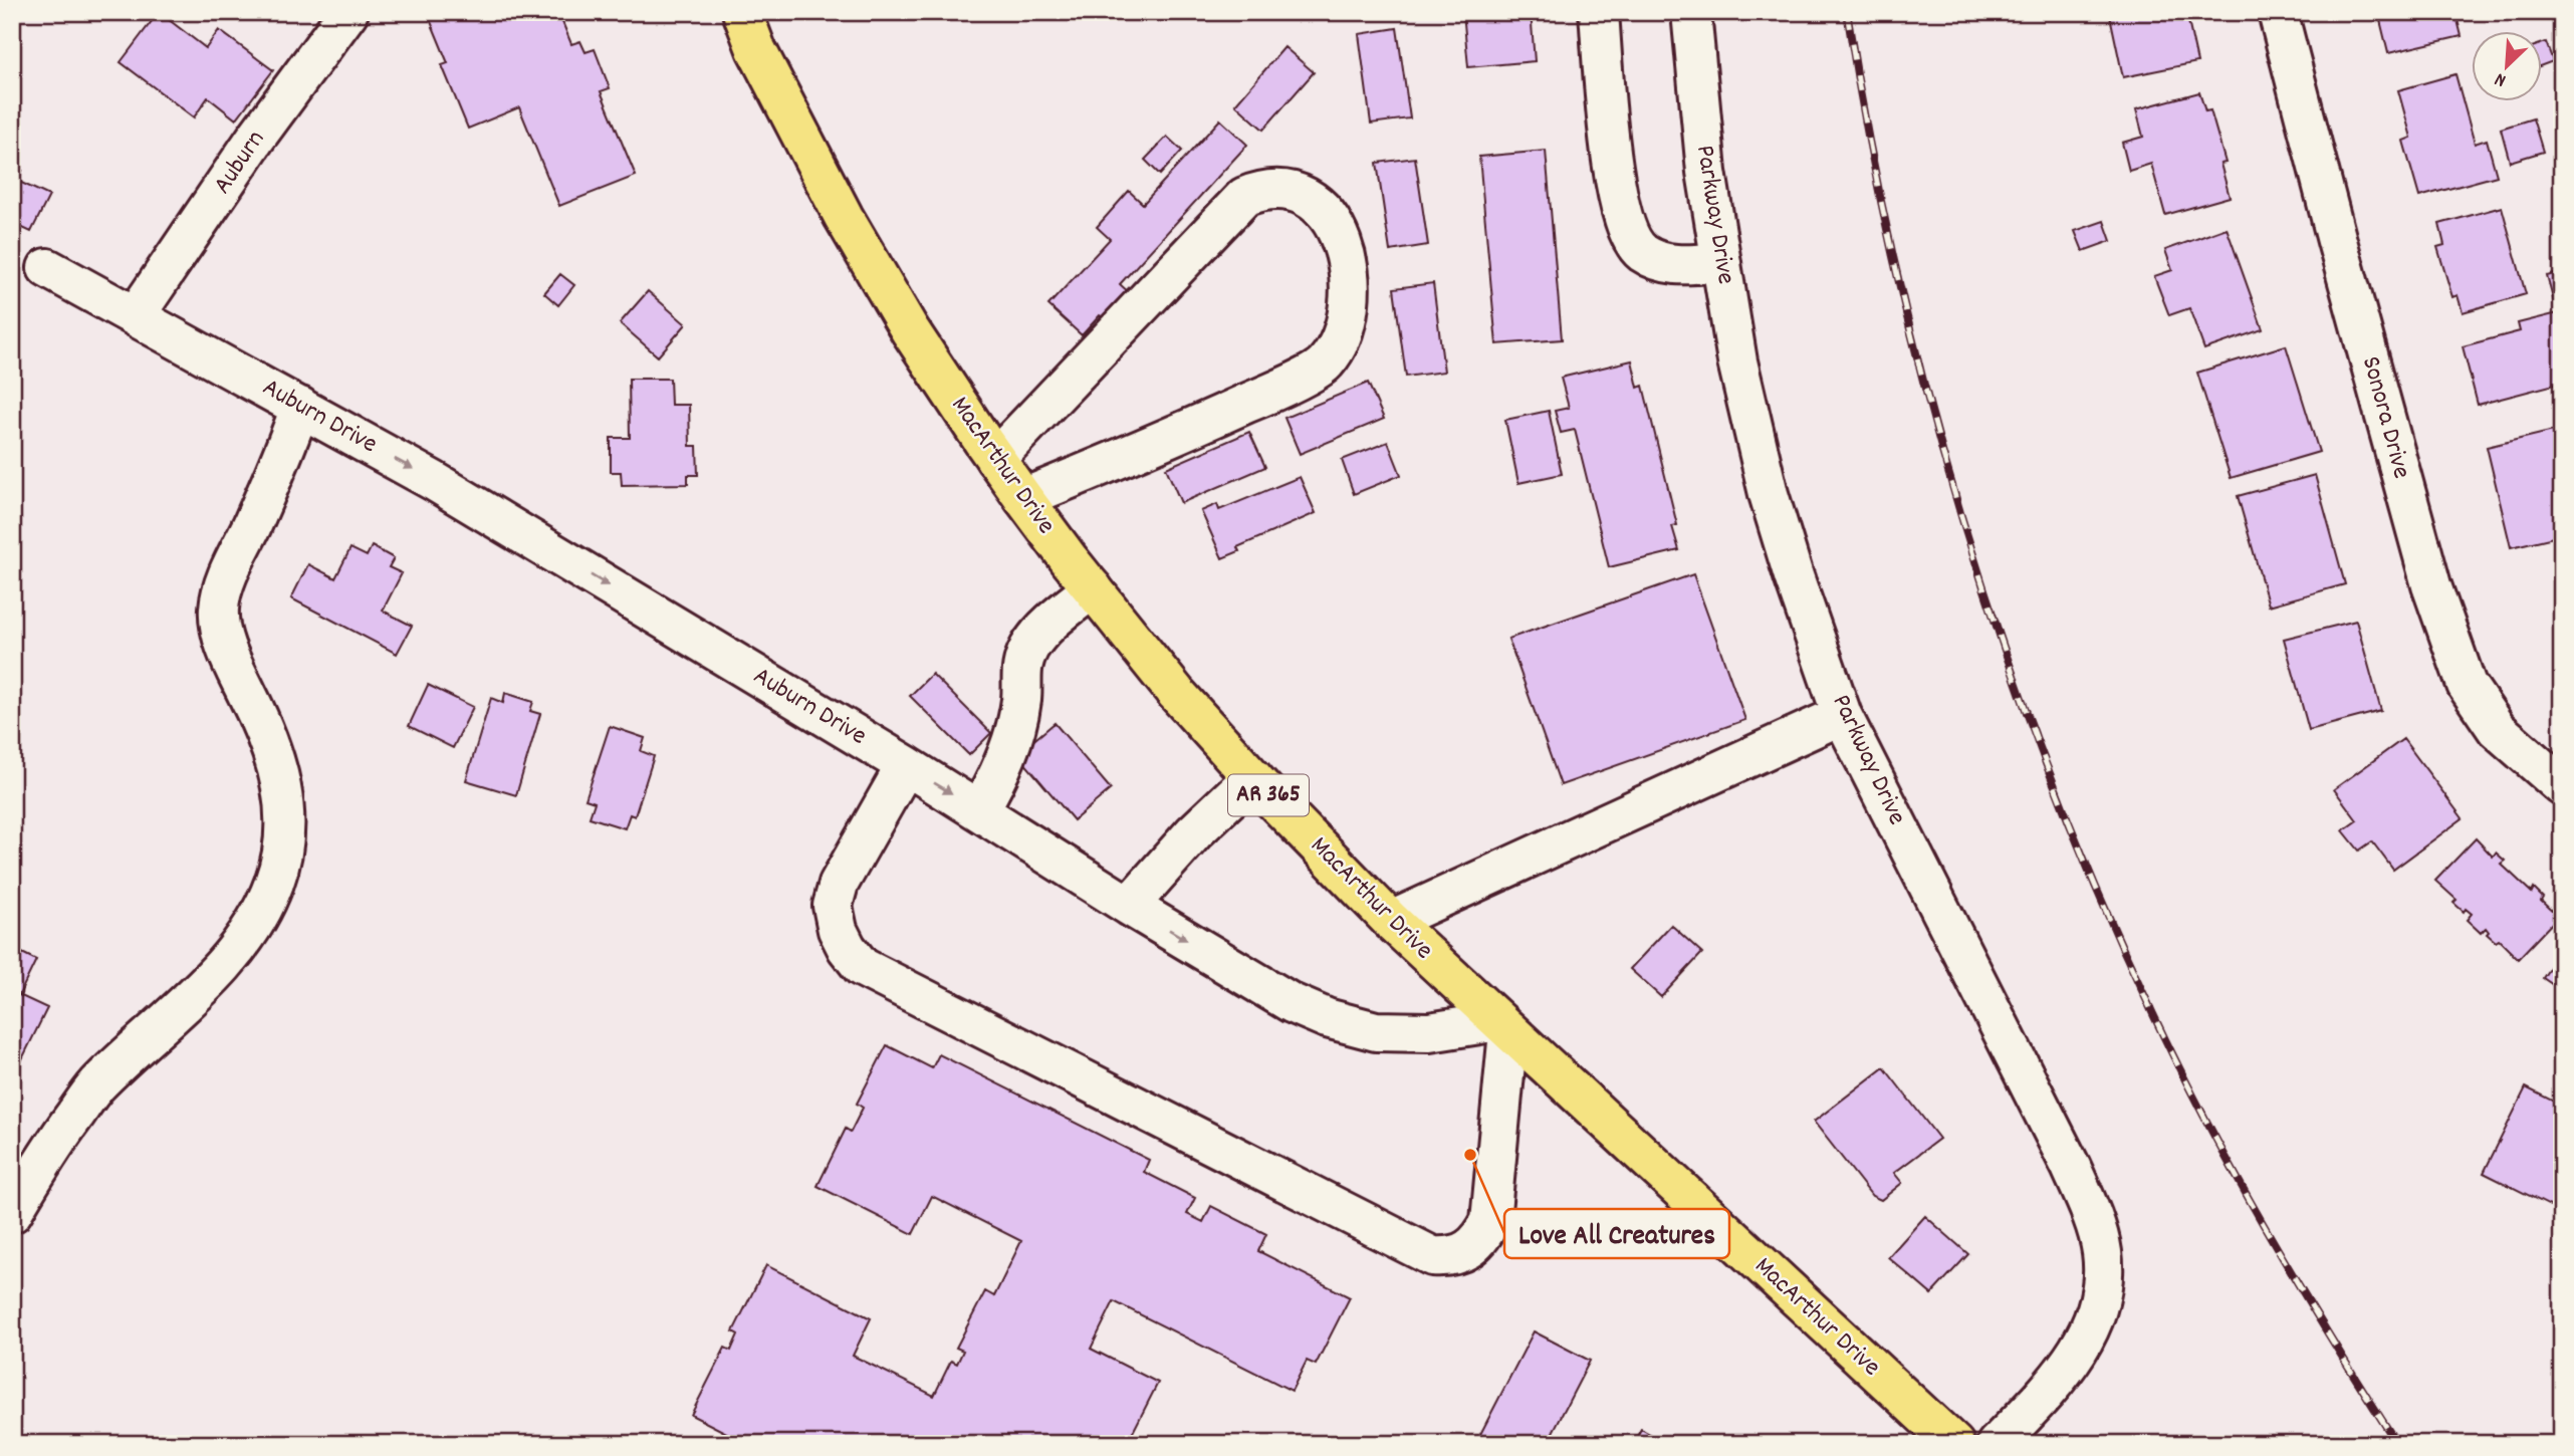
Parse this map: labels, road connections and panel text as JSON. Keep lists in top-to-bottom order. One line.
{"streets":{"main road":["MacArthur Drive","AR 365"],"street":["Auburn","Parkway Drive","Auburn Drive","Sonora Drive"]},"crossings":[["Auburn","Auburn Drive"],["Auburn Drive","MacArthur Drive"]],"one_way":["Auburn Drive"],"places":["Love All Creatures"],"north":"bottom left"}
